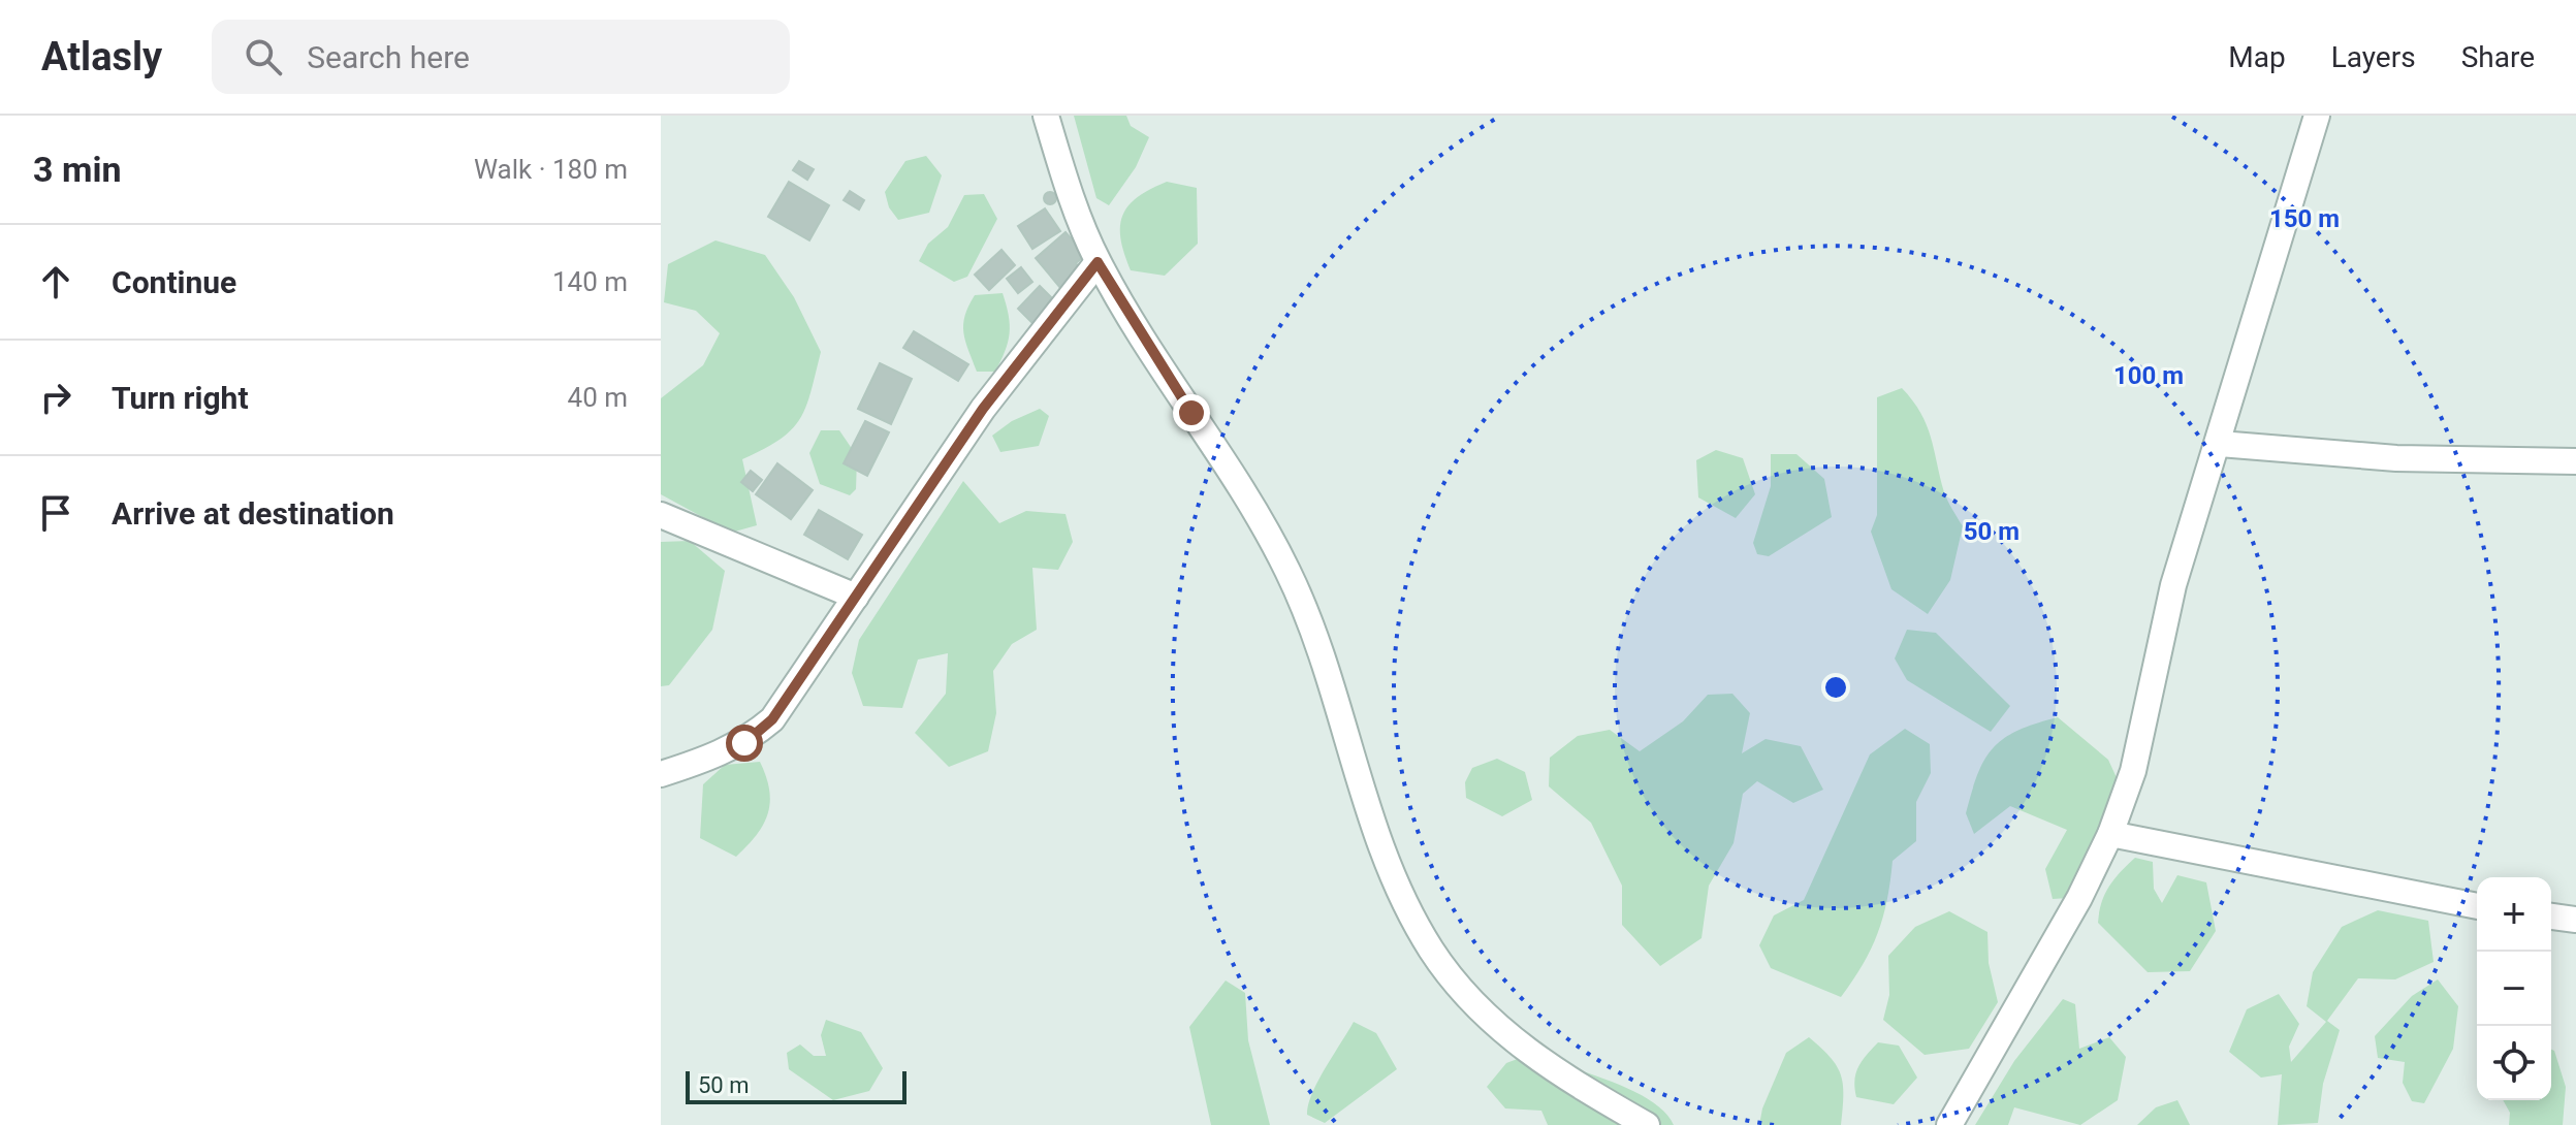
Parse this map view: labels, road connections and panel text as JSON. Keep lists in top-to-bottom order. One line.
{"scale_bar":"50 m","page":{"header":"Atlasly","search":"Search here","nav":["Map","Layers","Share"],"heading":["3 min","Walk · 180 m"],"list":[["Continue","140 m"],["Turn right","40 m"],"Arrive at destination"],"map_buttons":["+","−"],"scale":"50 m"},"rings":["150 m","100 m","50 m"]}
